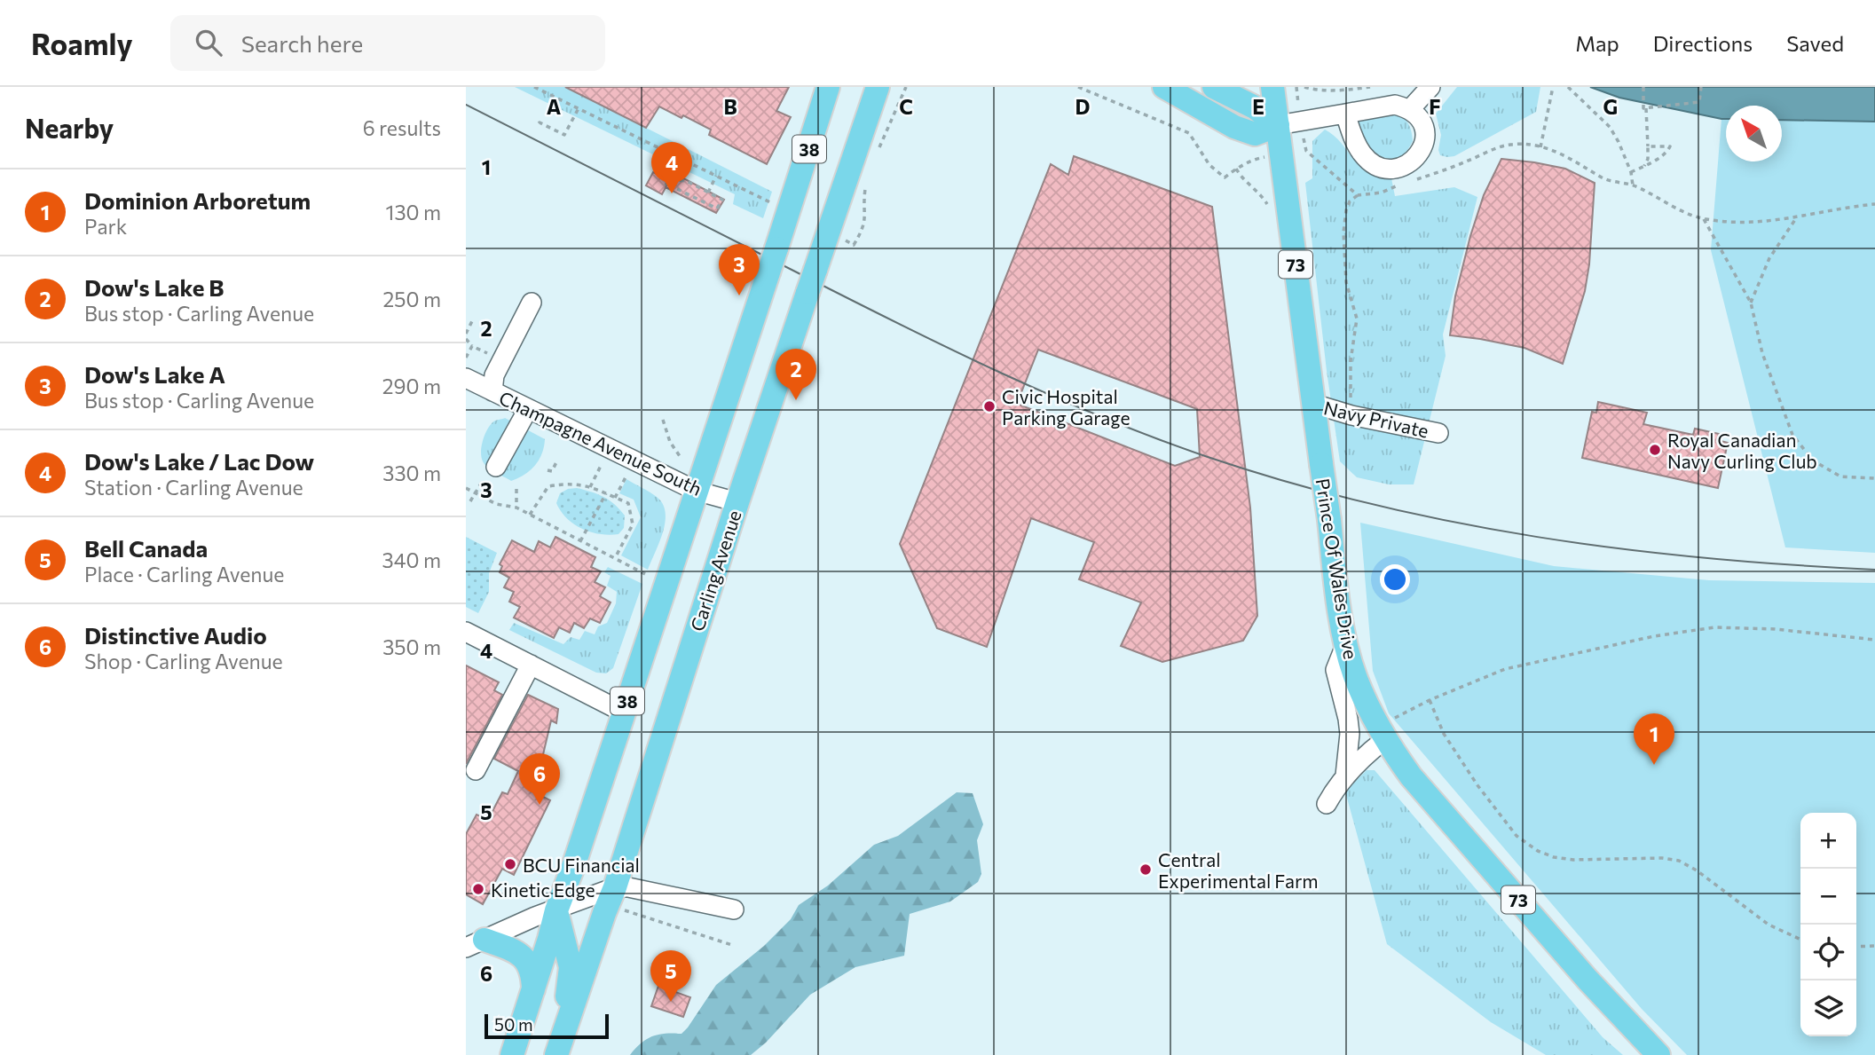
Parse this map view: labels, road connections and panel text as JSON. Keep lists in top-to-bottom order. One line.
{"streets":{"main road":["38","73","Prince Of Wales Drive","Carling Avenue"],"street":["Navy Private","Champagne Avenue South"]},"crossings":[["38","Champagne Avenue South"],["Navy Private","Prince Of Wales Drive"],["Champagne Avenue South","Carling Avenue"]],"places":["Civic Hospital Parking Garage","Royal Canadian Navy Curling Club","BCU Financial","Central Experimental Farm","Kinetic Edge"],"scale_bar":"50 m","north":"top left","page":{"header":"Roamly","search":"Search here","nav":["Map","Directions","Saved"],"heading":["Nearby","6 results"],"pins":["4","3","2","1","6","5"],"list":[{"mark":"1","name":"Dominion Arboretum","note":"Park","value":"130 m"},{"mark":"2","name":"Dow's Lake B","note":"Bus stop · Carling Avenue","value":"250 m"},{"mark":"3","name":"Dow's Lake A","note":"Bus stop · Carling Avenue","value":"290 m"},{"mark":"4","name":"Dow's Lake / Lac Dow","note":"Station · Carling Avenue","value":"330 m"},{"mark":"5","name":"Bell Canada","note":"Place · Carling Avenue","value":"340 m"},{"mark":"6","name":"Distinctive Audio","note":"Shop · Carling Avenue","value":"350 m"}],"map_buttons":["+","−"],"scale":"50 m"},"grid":{"columns":["A","B","C","D","E","F","G"],"rows":["1","2","3","4","5","6"]}}
